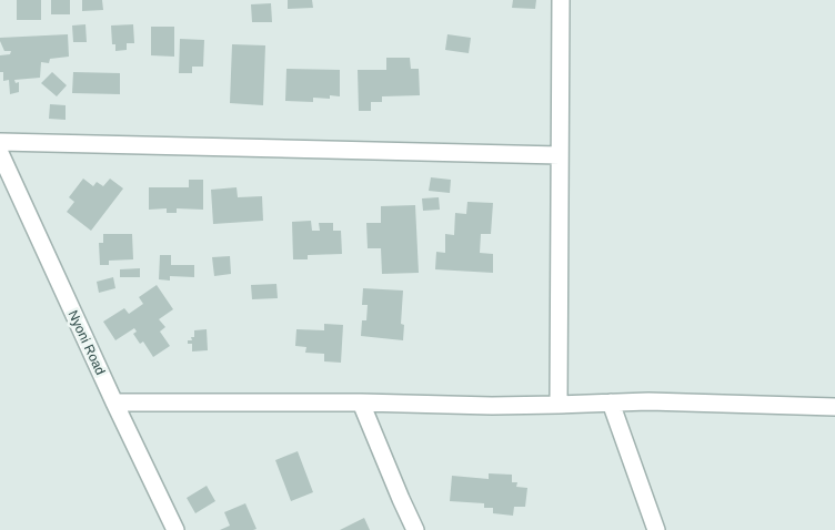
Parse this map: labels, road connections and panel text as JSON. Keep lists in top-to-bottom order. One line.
{"streets":{"street":["Nyoni Road"]}}
